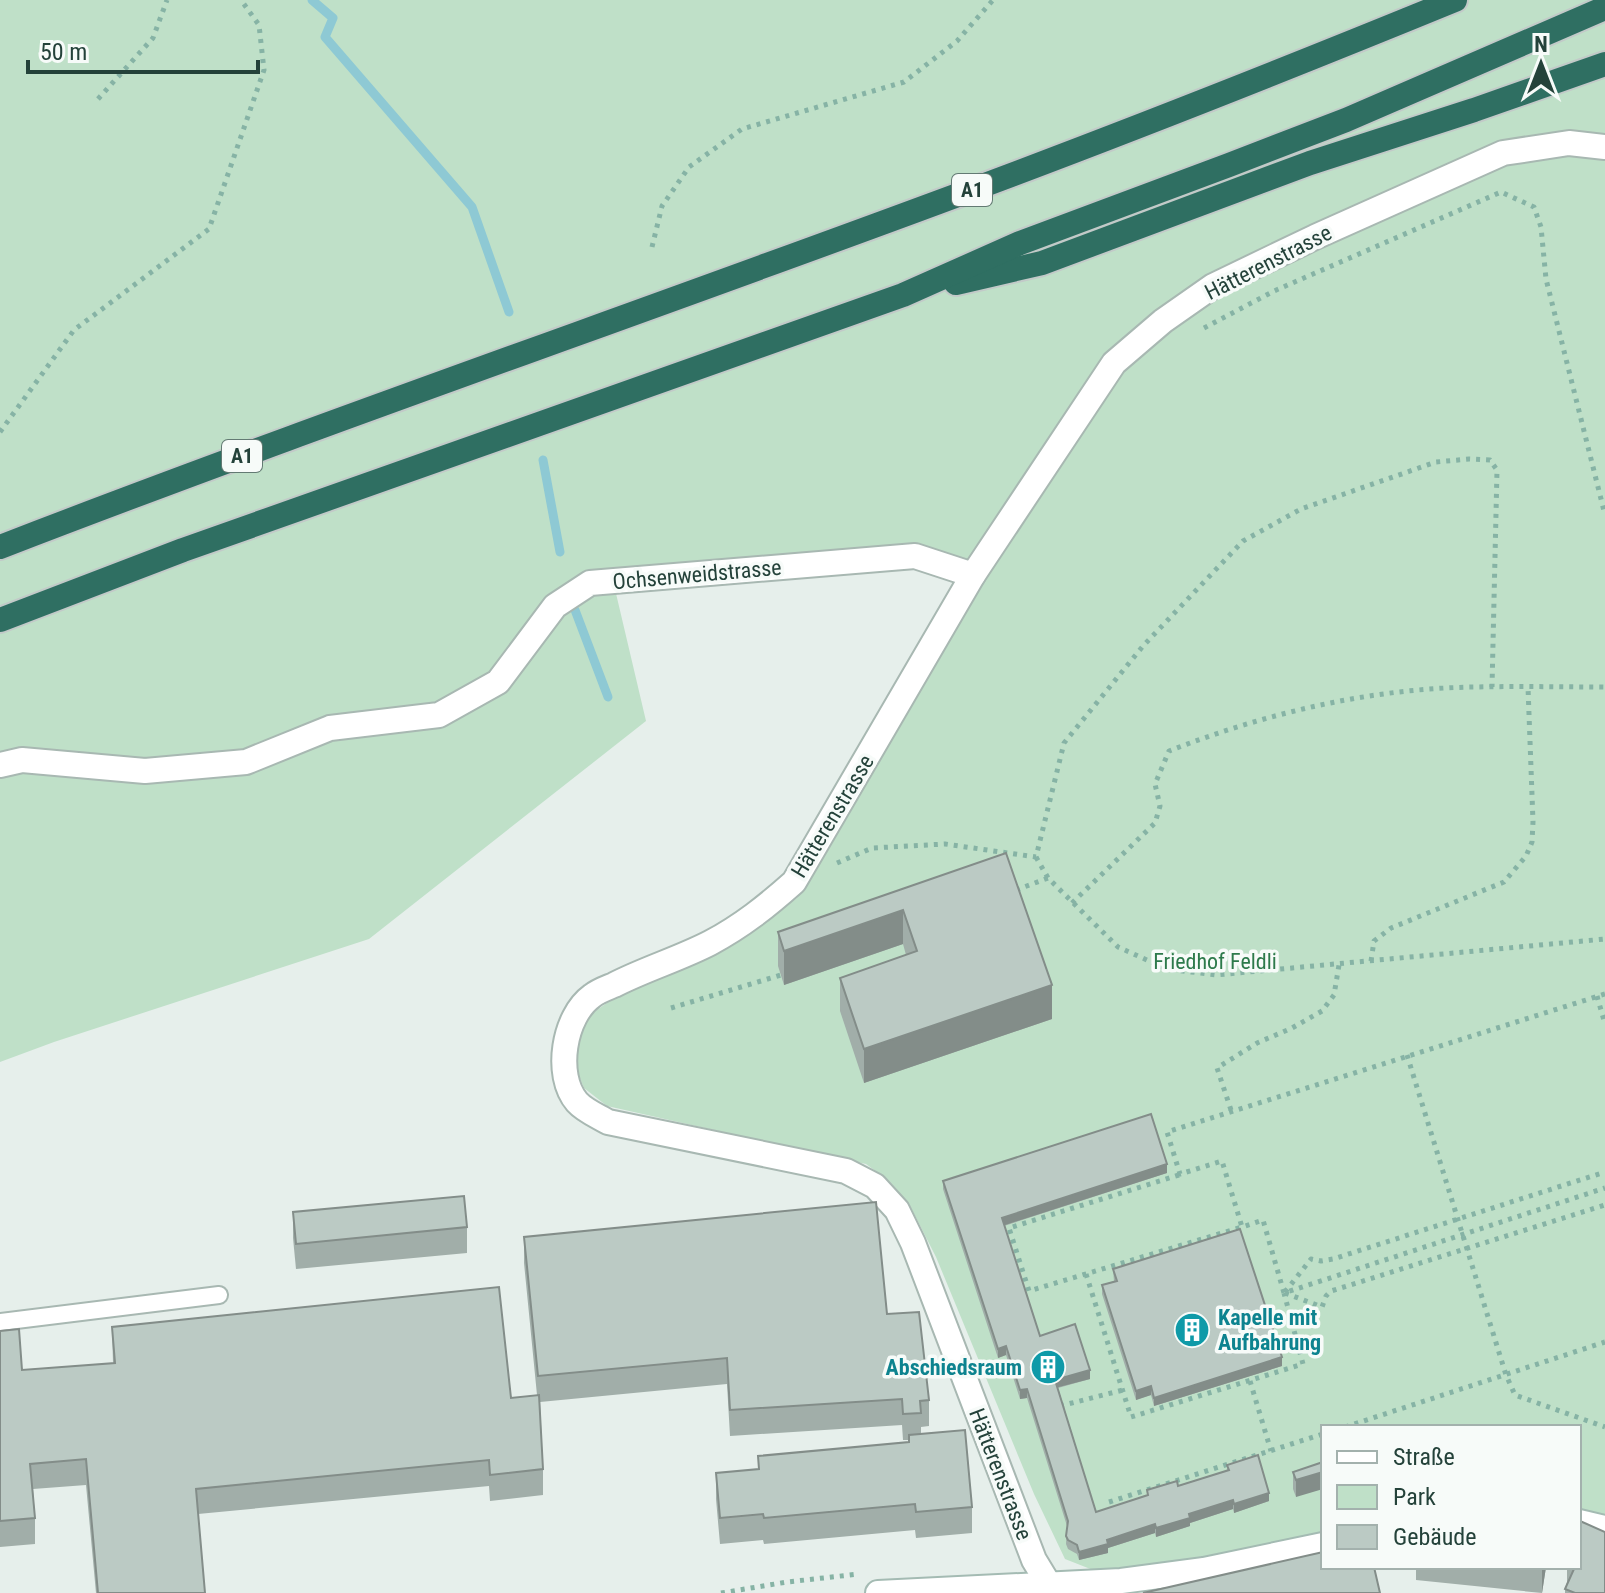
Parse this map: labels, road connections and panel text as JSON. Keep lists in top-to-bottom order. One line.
{"streets":{"highway":["A1"],"street":["Hätterenstrasse","Ochsenweidstrasse"]},"crossings":[["Hätterenstrasse","Ochsenweidstrasse"]],"parks":["Friedhof Feldli"],"places":{"building":["Kapelle mit Aufbahrung","Abschiedsraum"]},"legend":["Straße","Park","Gebäude"],"scale_bar":"50 m","north":"top"}
